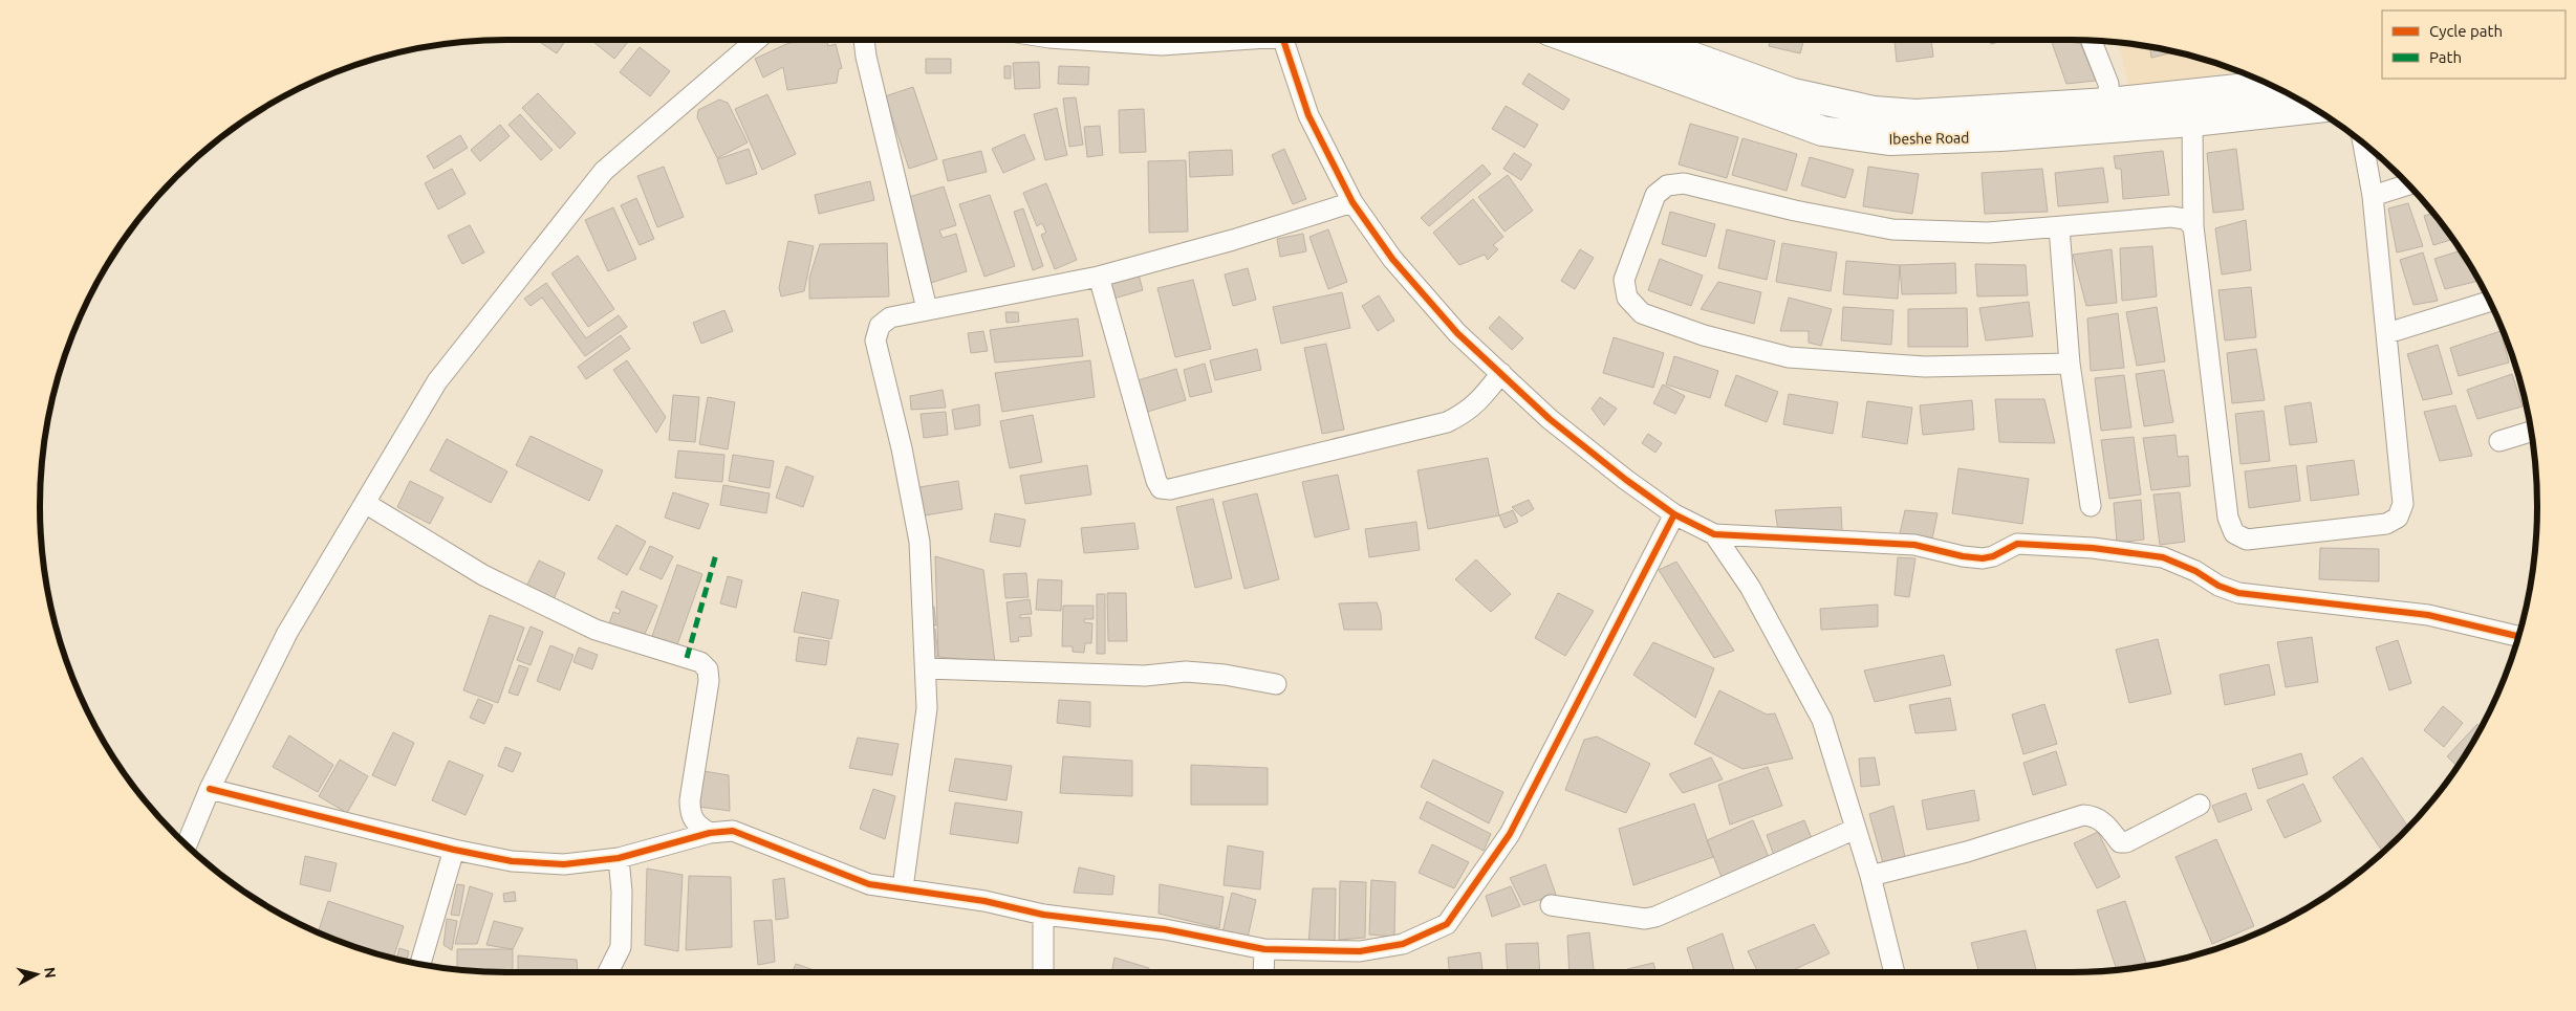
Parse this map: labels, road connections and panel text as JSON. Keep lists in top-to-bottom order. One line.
{"streets":{"main road":["Ibeshe Road"]},"legend":["Cycle path","Path"],"north":"right"}
